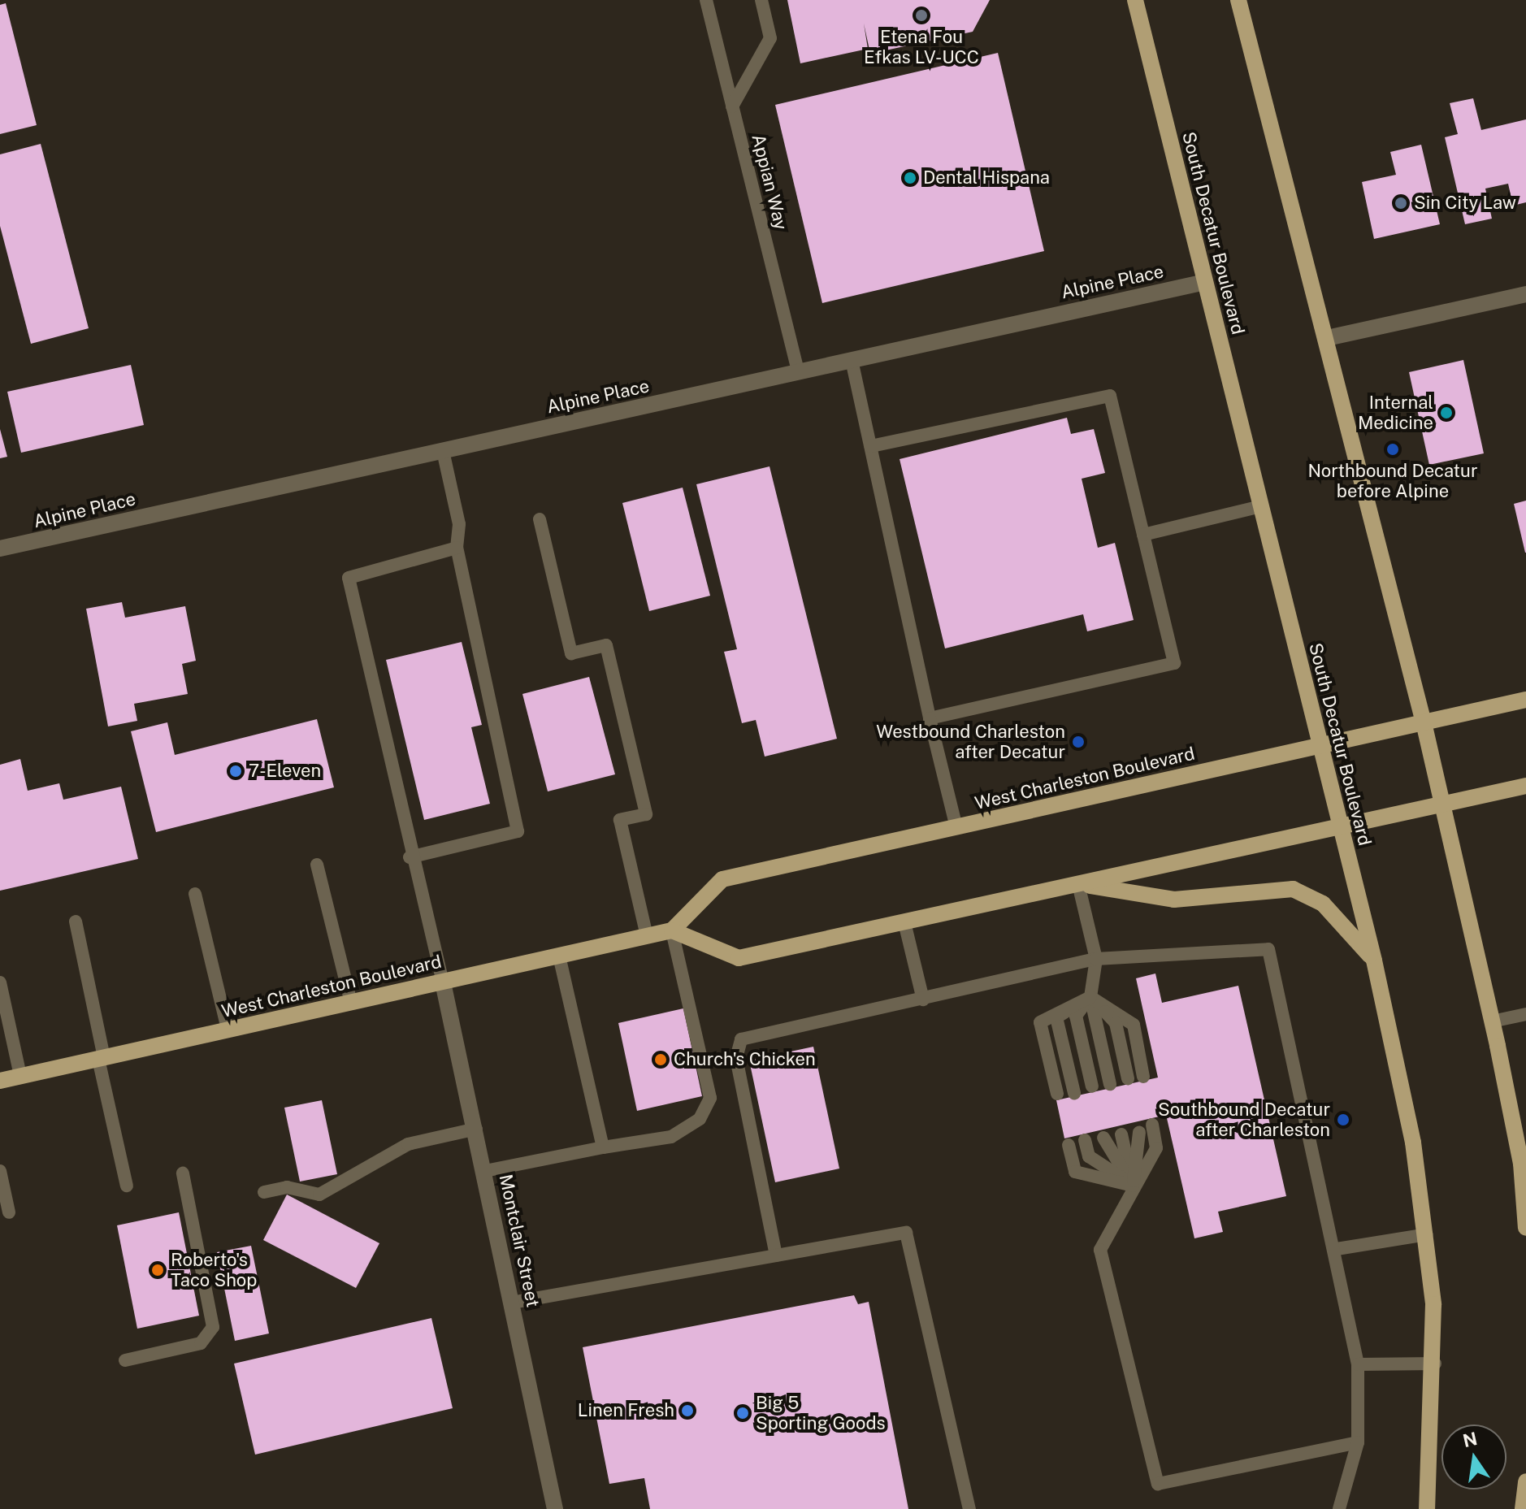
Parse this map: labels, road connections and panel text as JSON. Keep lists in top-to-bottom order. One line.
{"streets":{"main road":["South Decatur Boulevard","West Charleston Boulevard"],"street":["Alpine Place","Montclair Street"],"lane":["Appian Way"]},"crossings":[["Appian Way","Alpine Place"],["South Decatur Boulevard","Alpine Place"],["South Decatur Boulevard","West Charleston Boulevard"],["West Charleston Boulevard","Montclair Street"]],"places":["Etena Fou Efkas LV-UCC","Dental Hispana","Sin City Law","Internal Medicine","Northbound Decatur before Alpine","Westbound Charleston after Decatur","7-Eleven","Church's Chicken","Southbound Decatur after Charleston","Roberto's Taco Shop","Linen Fresh","Big 5 Sporting Goods"],"north":"top"}
